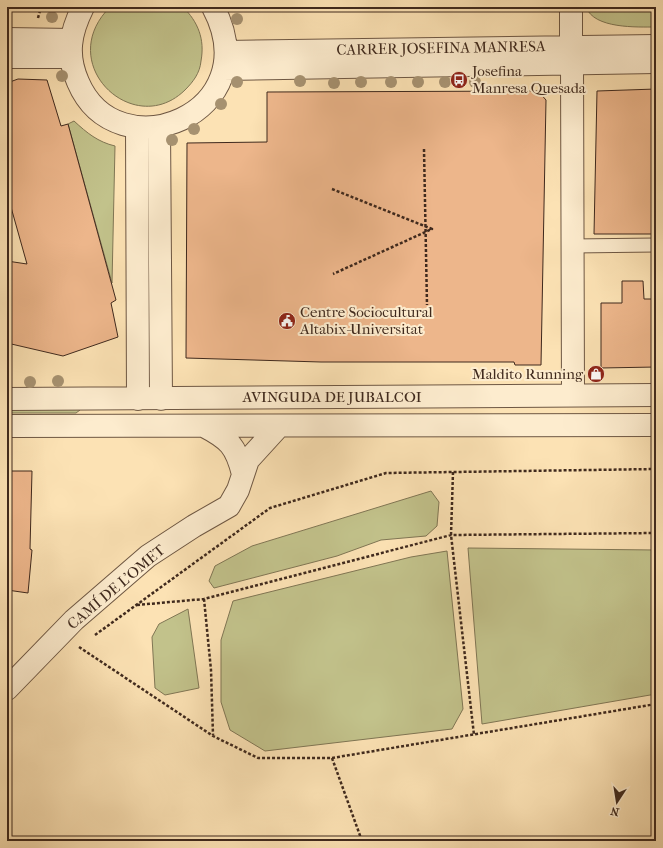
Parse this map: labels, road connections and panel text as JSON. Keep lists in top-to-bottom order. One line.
{"streets":{"street":["CARRER JOSEFINA MANRESA","AVINGUDA DE JUBALCOI","CAMÍ DE L'OMET"]},"crossings":[["AVINGUDA DE JUBALCOI","CAMÍ DE L'OMET"]],"places":{"bus stop":["Josefina Manresa Quesada"],"public building":["Centre Sociocultural Altabix-Universitat"],"shop":["Maldito Running"]},"north":"bottom"}
